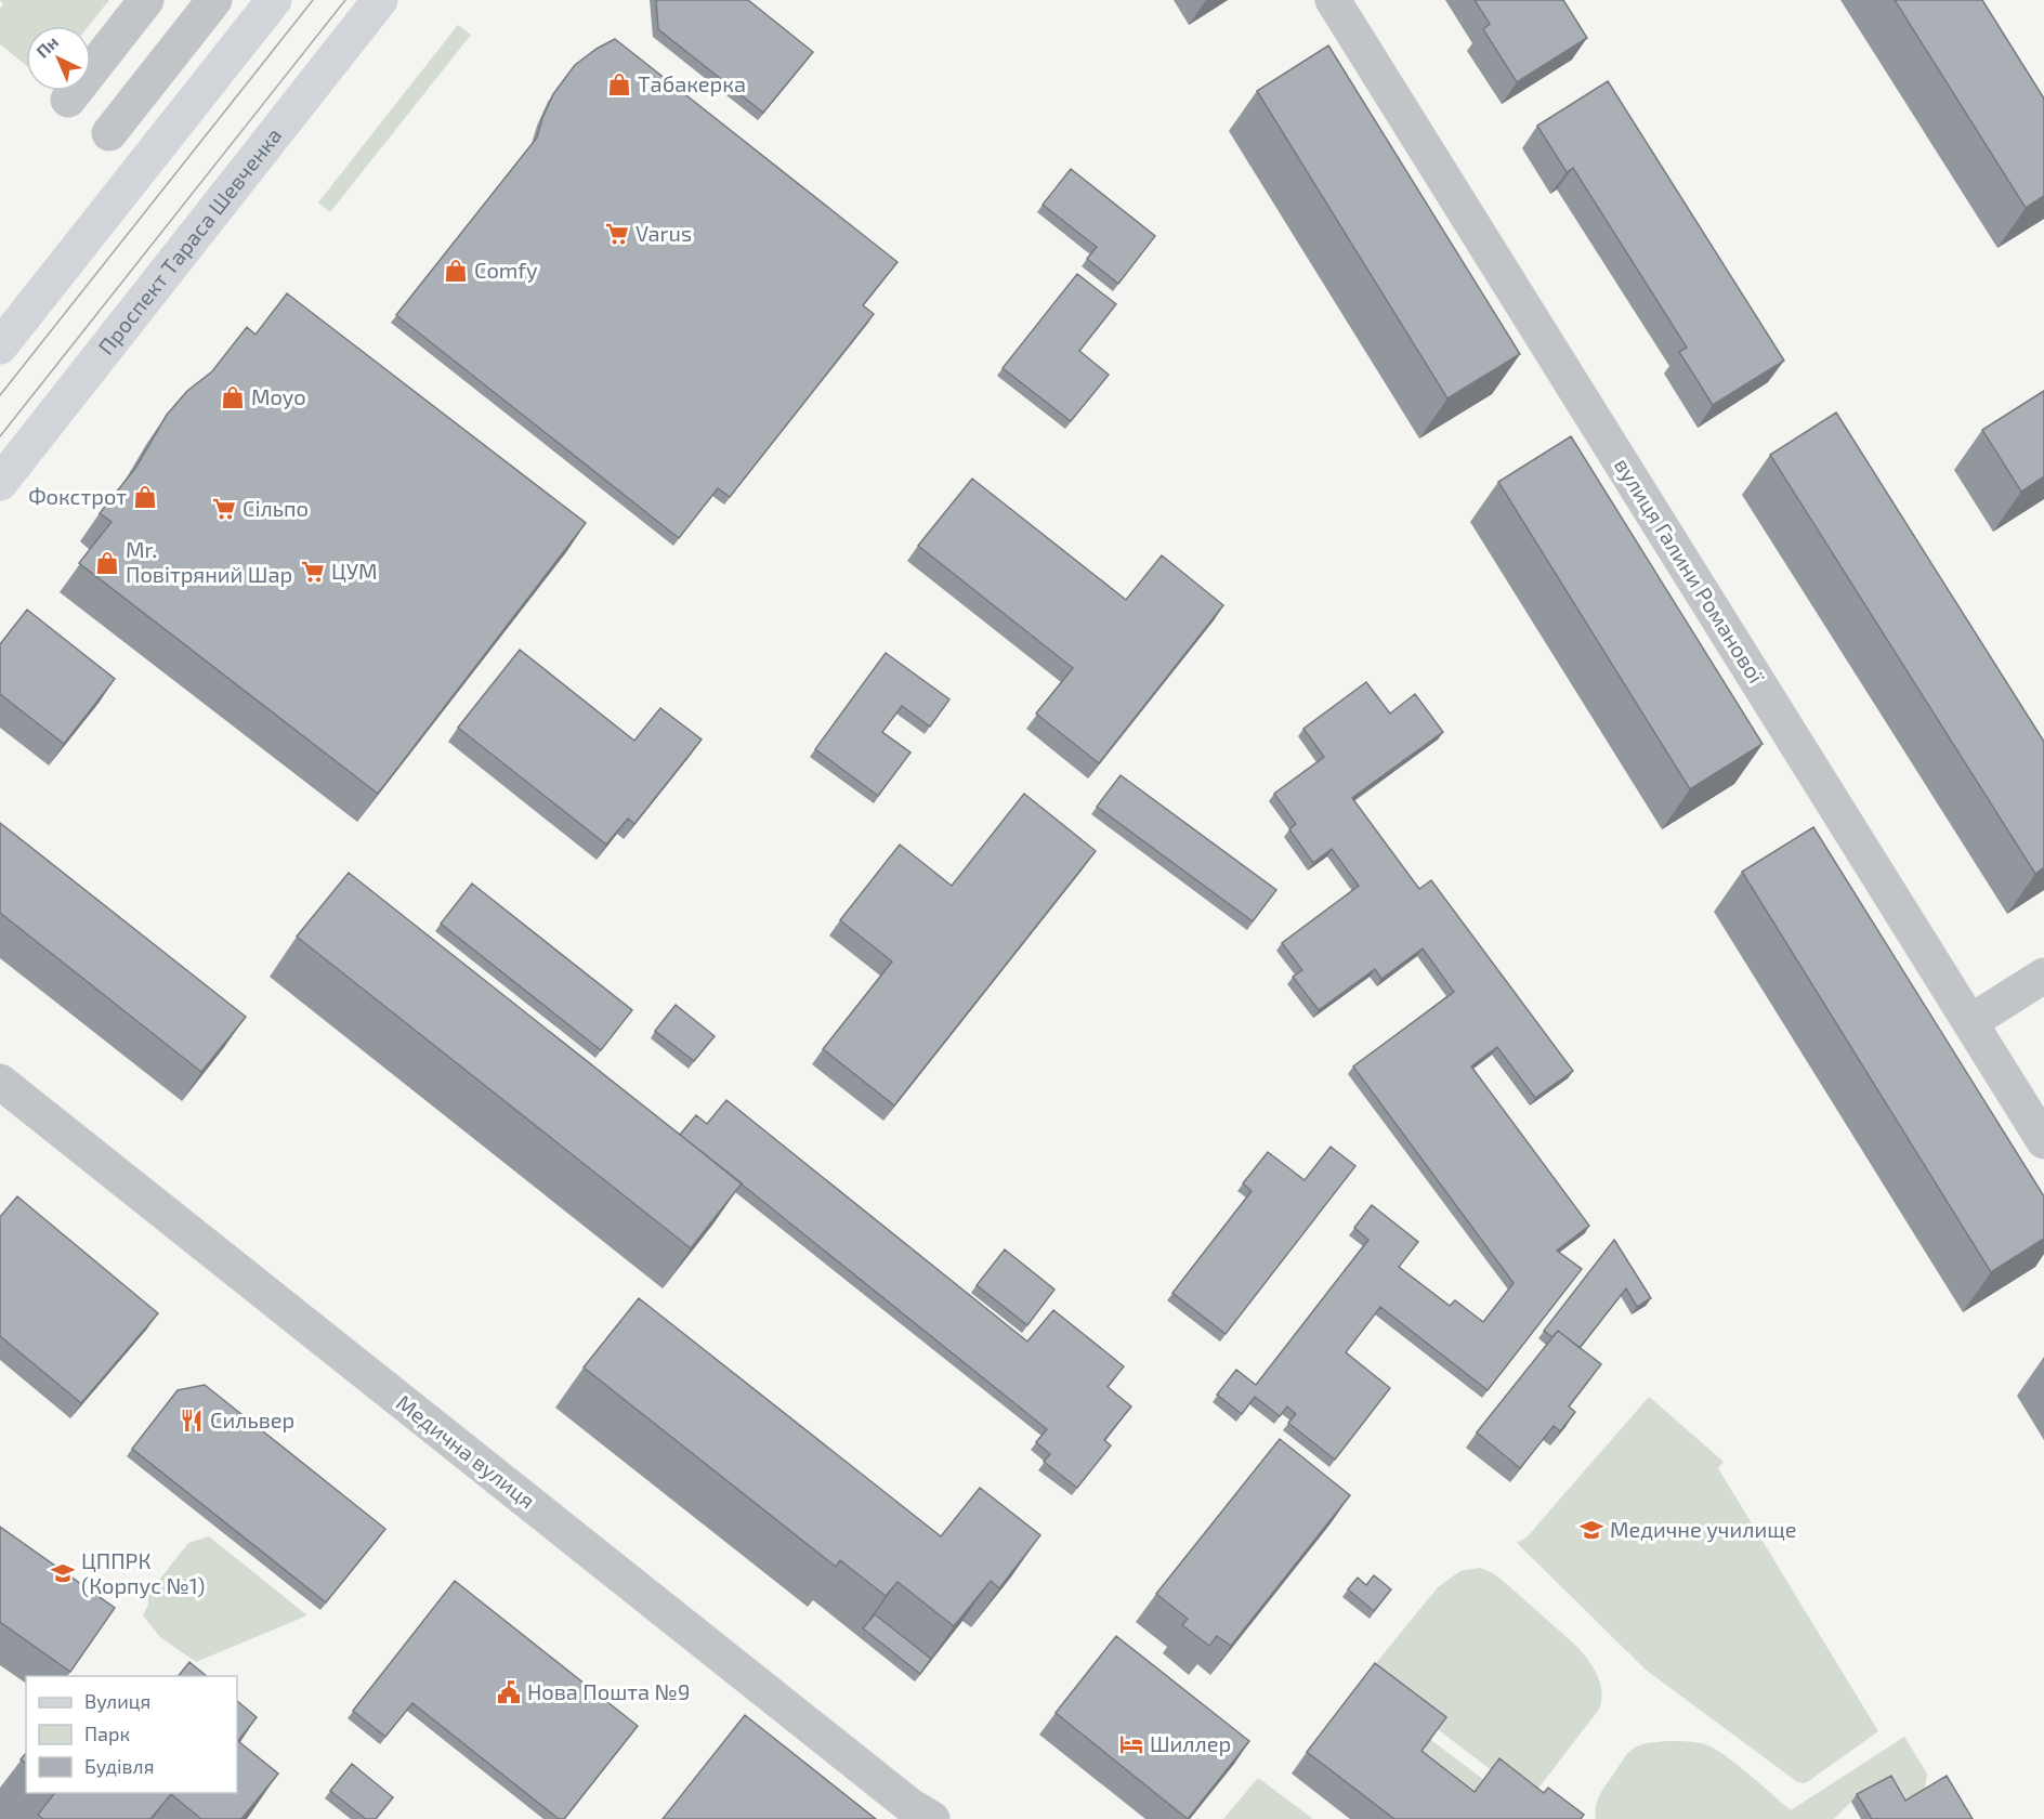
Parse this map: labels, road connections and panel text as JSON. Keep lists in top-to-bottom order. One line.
{"streets":{"main road":["Проспект Тараса Шевченка"],"street":["вулиця Галини Романової","Медична вулиця"]},"places":{"shop":["Табакерка","Comfy","Moyo","Фокстрот","Mr. Повітряний Шар"],"supermarket":["Varus","Сільпо","ЦУМ"],"restaurant":["Сильвер"],"school or university":["Медичне училище","ЦППРК (Корпус №1)"],"public building":["Нова Пошта №9"],"hotel":["Шиллер"]},"legend":["Вулиця","Парк","Будівля"],"north":"top left"}
